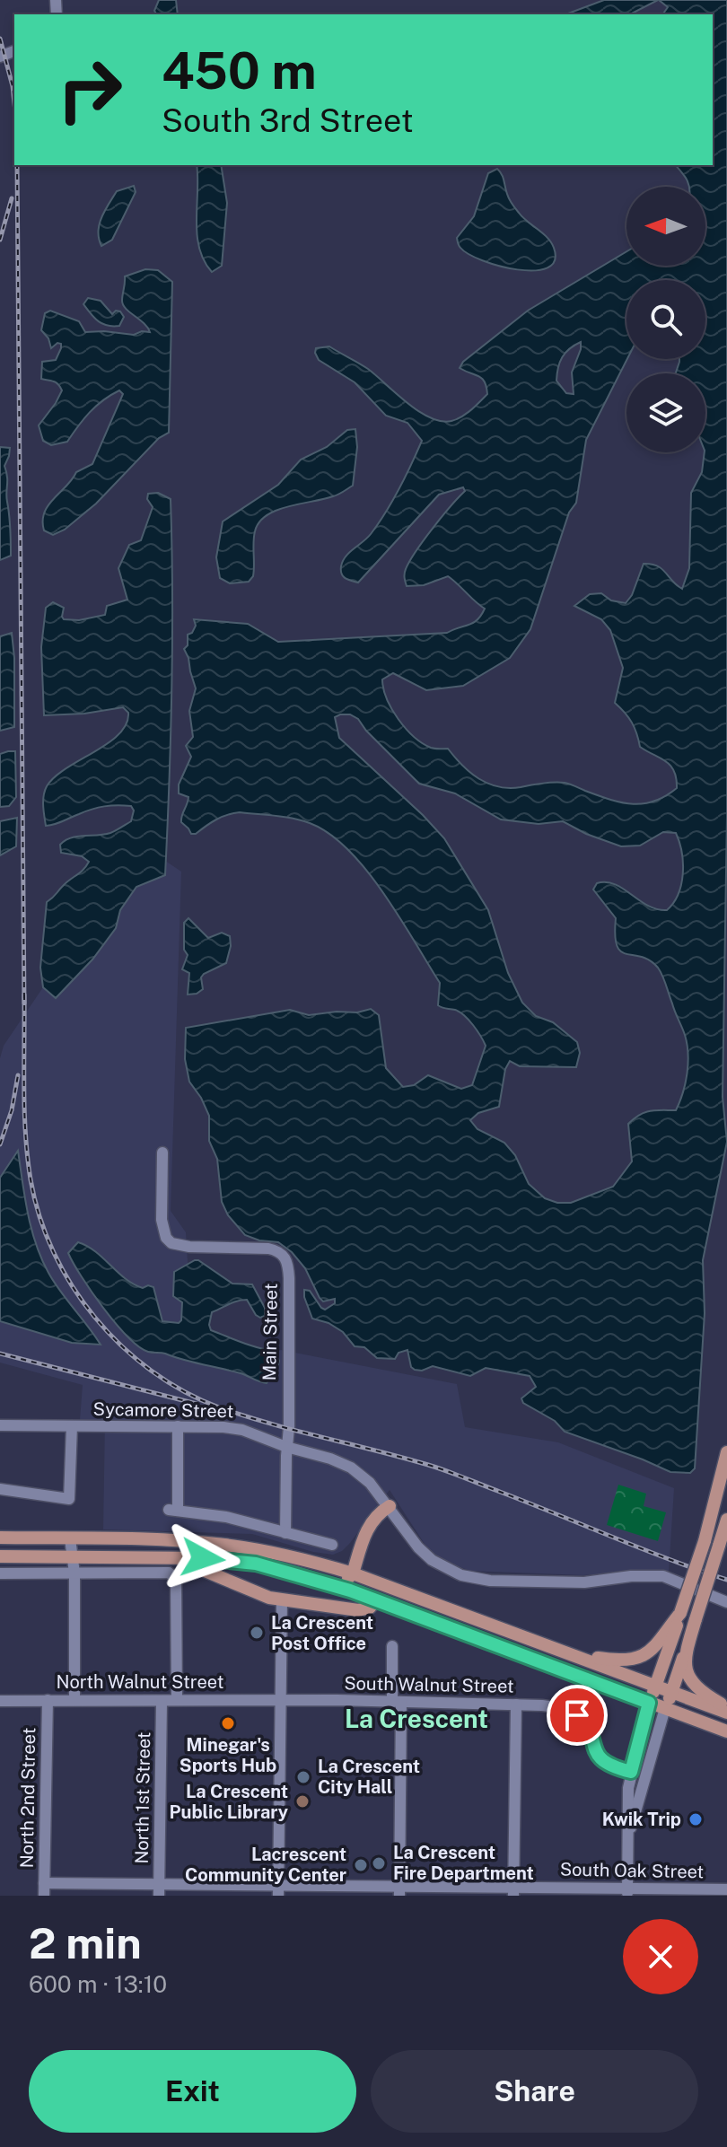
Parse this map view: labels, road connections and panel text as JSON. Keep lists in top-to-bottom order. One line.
{"streets":{"street":["Main Street","Sycamore Street","North Walnut Street","South Walnut Street","North 2nd Street","North 1st Street","South Oak Street"]},"crossings":[["Main Street","Sycamore Street"],["North Walnut Street","South Walnut Street"],["North Walnut Street","North 2nd Street"],["North Walnut Street","North 1st Street"],["North 2nd Street","South Oak Street"],["North 1st Street","South Oak Street"]],"districts":["La Crescent"],"places":["La Crescent Post Office","Minegar's Sports Hub","La Crescent City Hall","La Crescent Public Library","Kwik Trip","La Crescent Fire Department","Lacrescent Community Center"],"north":"left","page":{"turn":["450 m","South 3rd Street"],"heading":["2 min","600 m · 13:10"],"buttons":["Exit","Share"]}}
